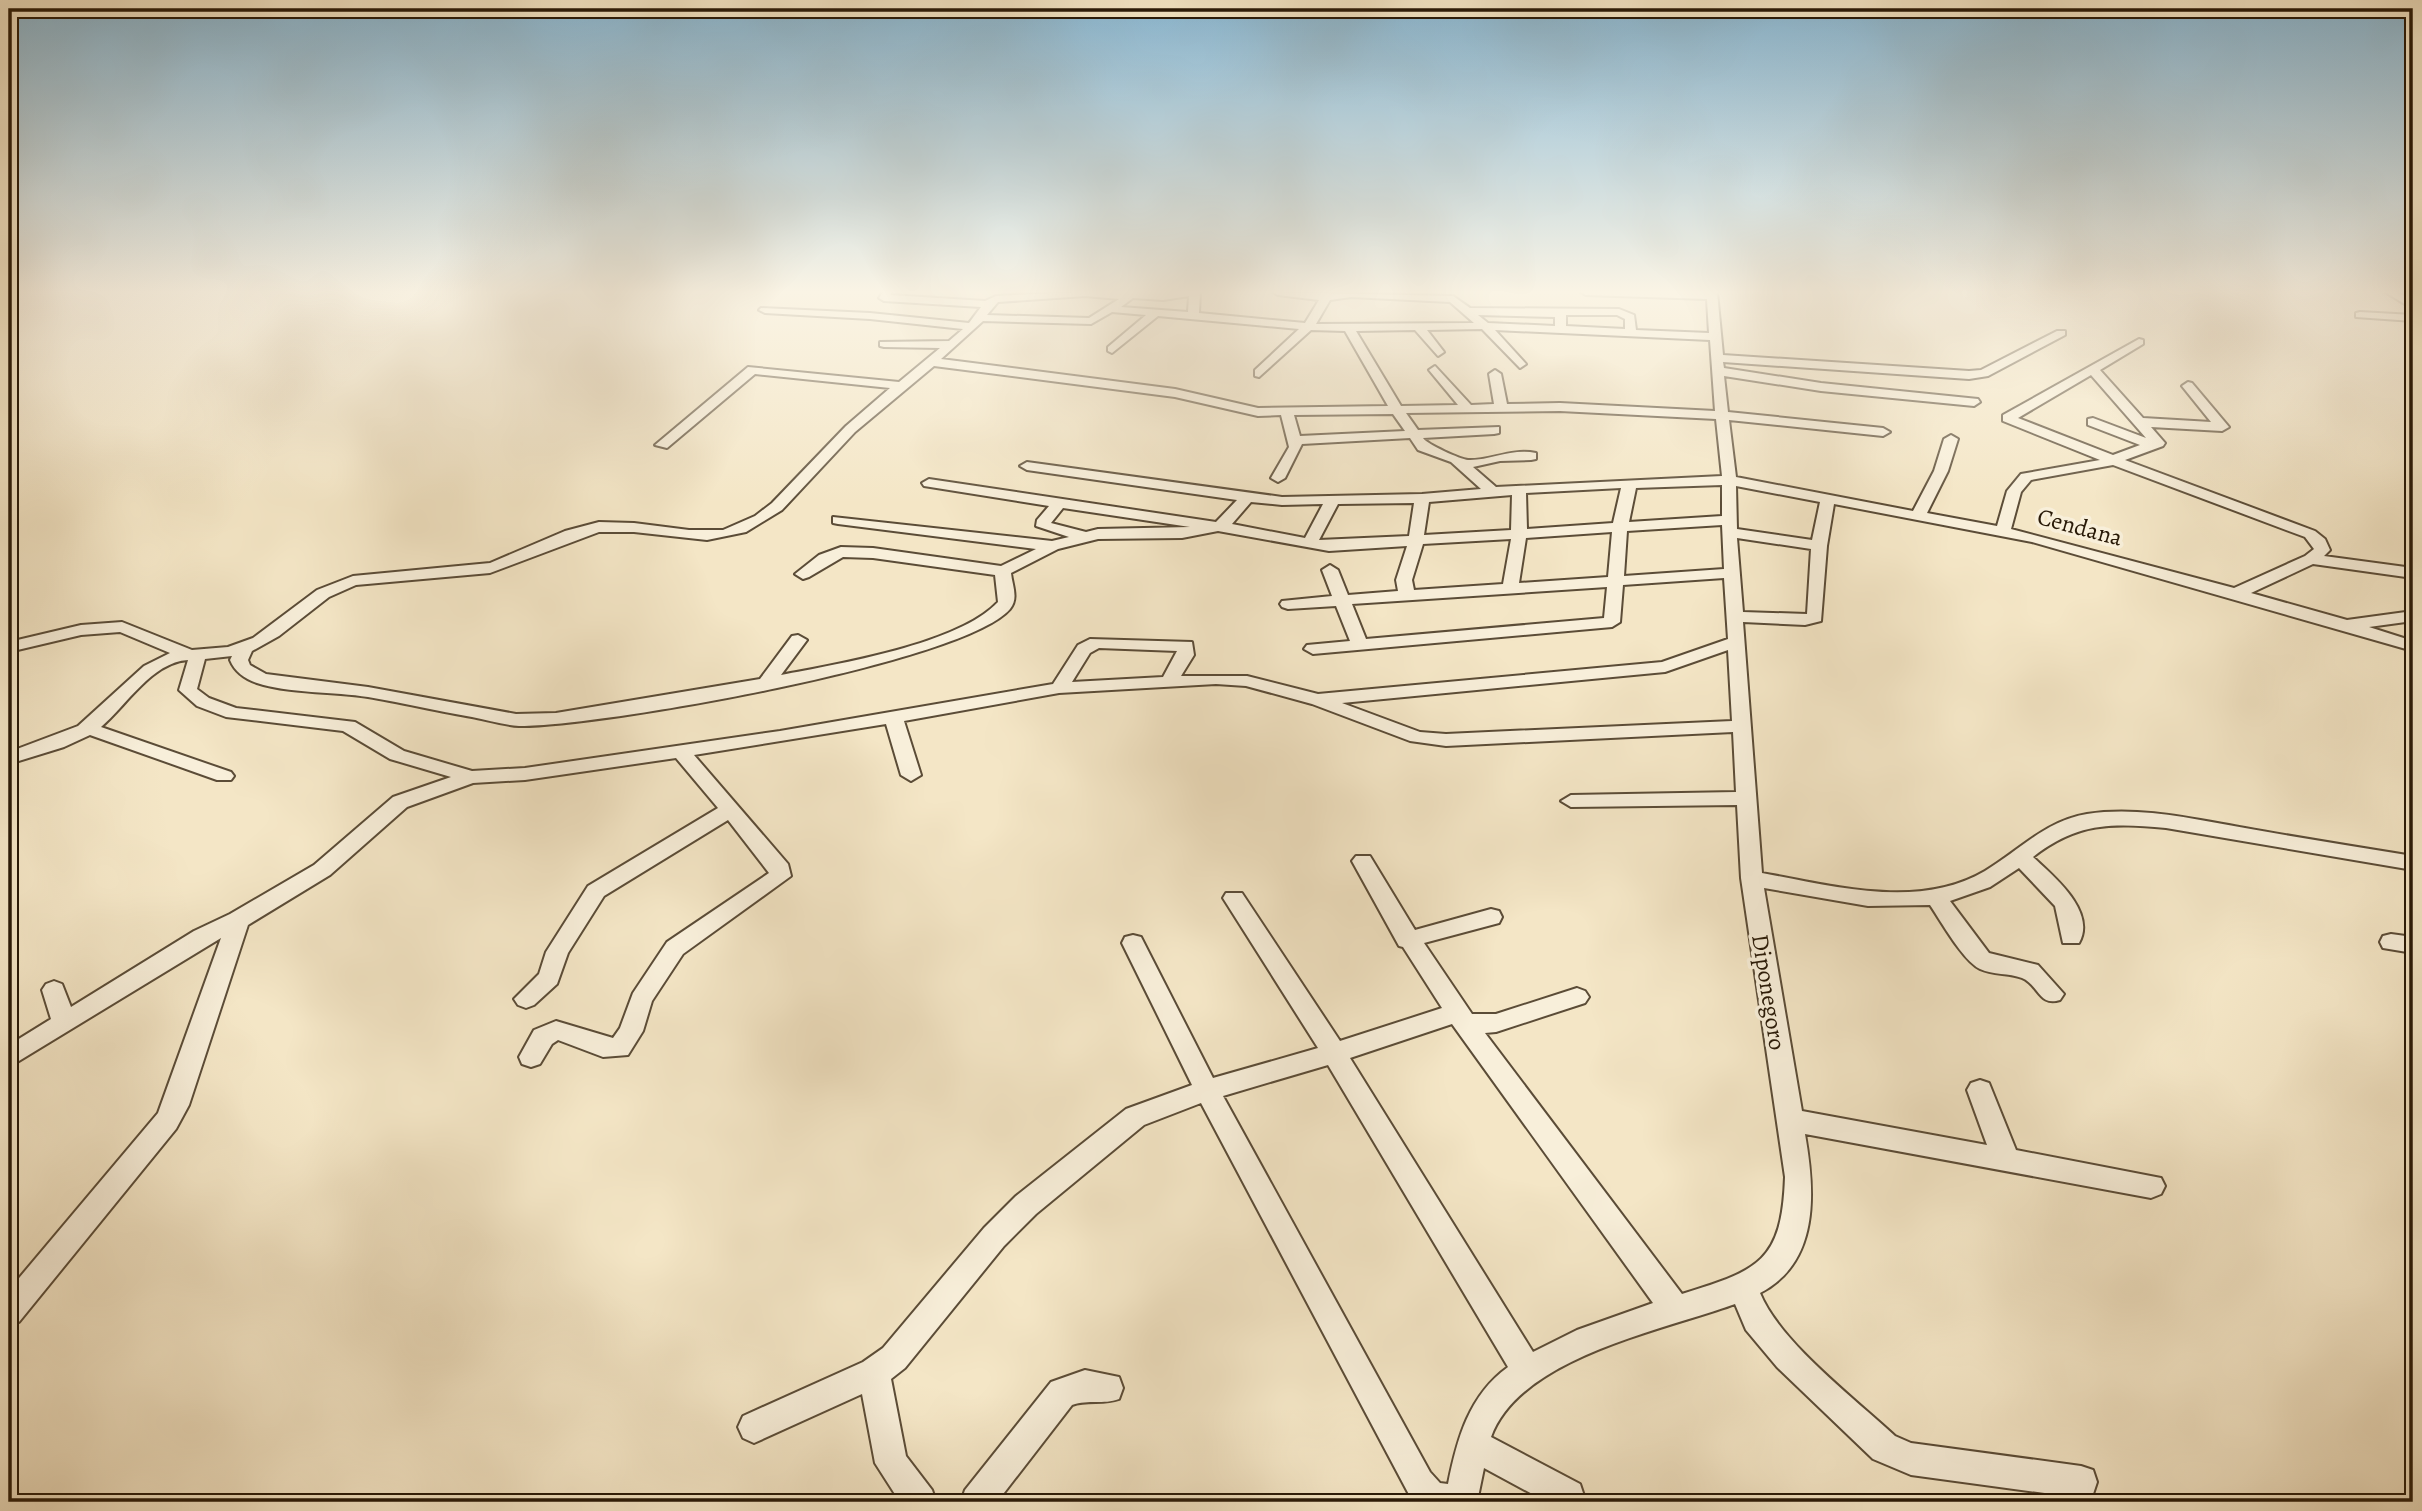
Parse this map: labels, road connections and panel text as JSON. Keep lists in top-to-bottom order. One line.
{"streets":{"street":["Cendana","Diponegoro"]},"crossings":[["Cendana","Diponegoro"]]}
